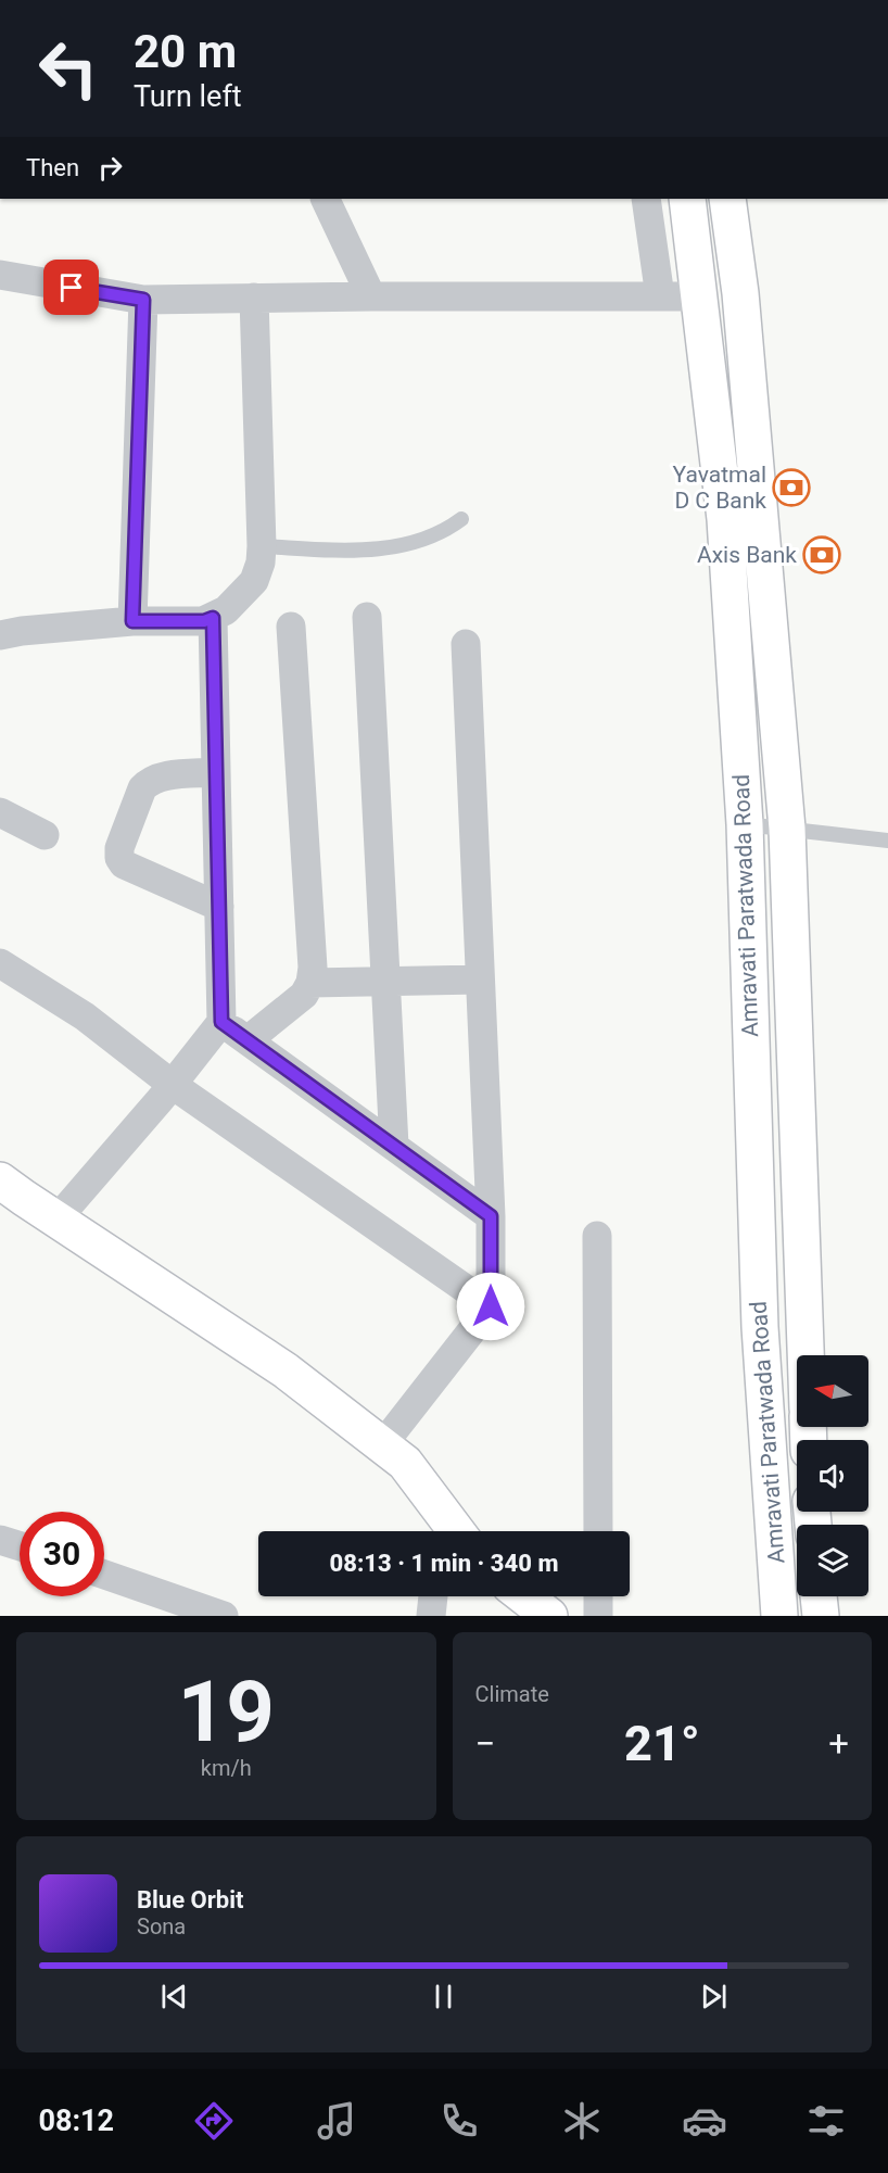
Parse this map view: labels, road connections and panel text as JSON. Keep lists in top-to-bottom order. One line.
{"streets":{"main road":["Amravati Paratwada Road"]},"places":{"bank":["Yavatmal D C Bank","Axis Bank"]},"north":"left","page":{"turn":["20 m","Turn left"],"then":"Then","limit":"30","trip":"08:13 · 1 min · 340 m","tile":[["19","km/h"],"Climate"],"heat":["−","21°","+"],"song":["Blue Orbit","Sona"],"tabs":"08:12"}}
